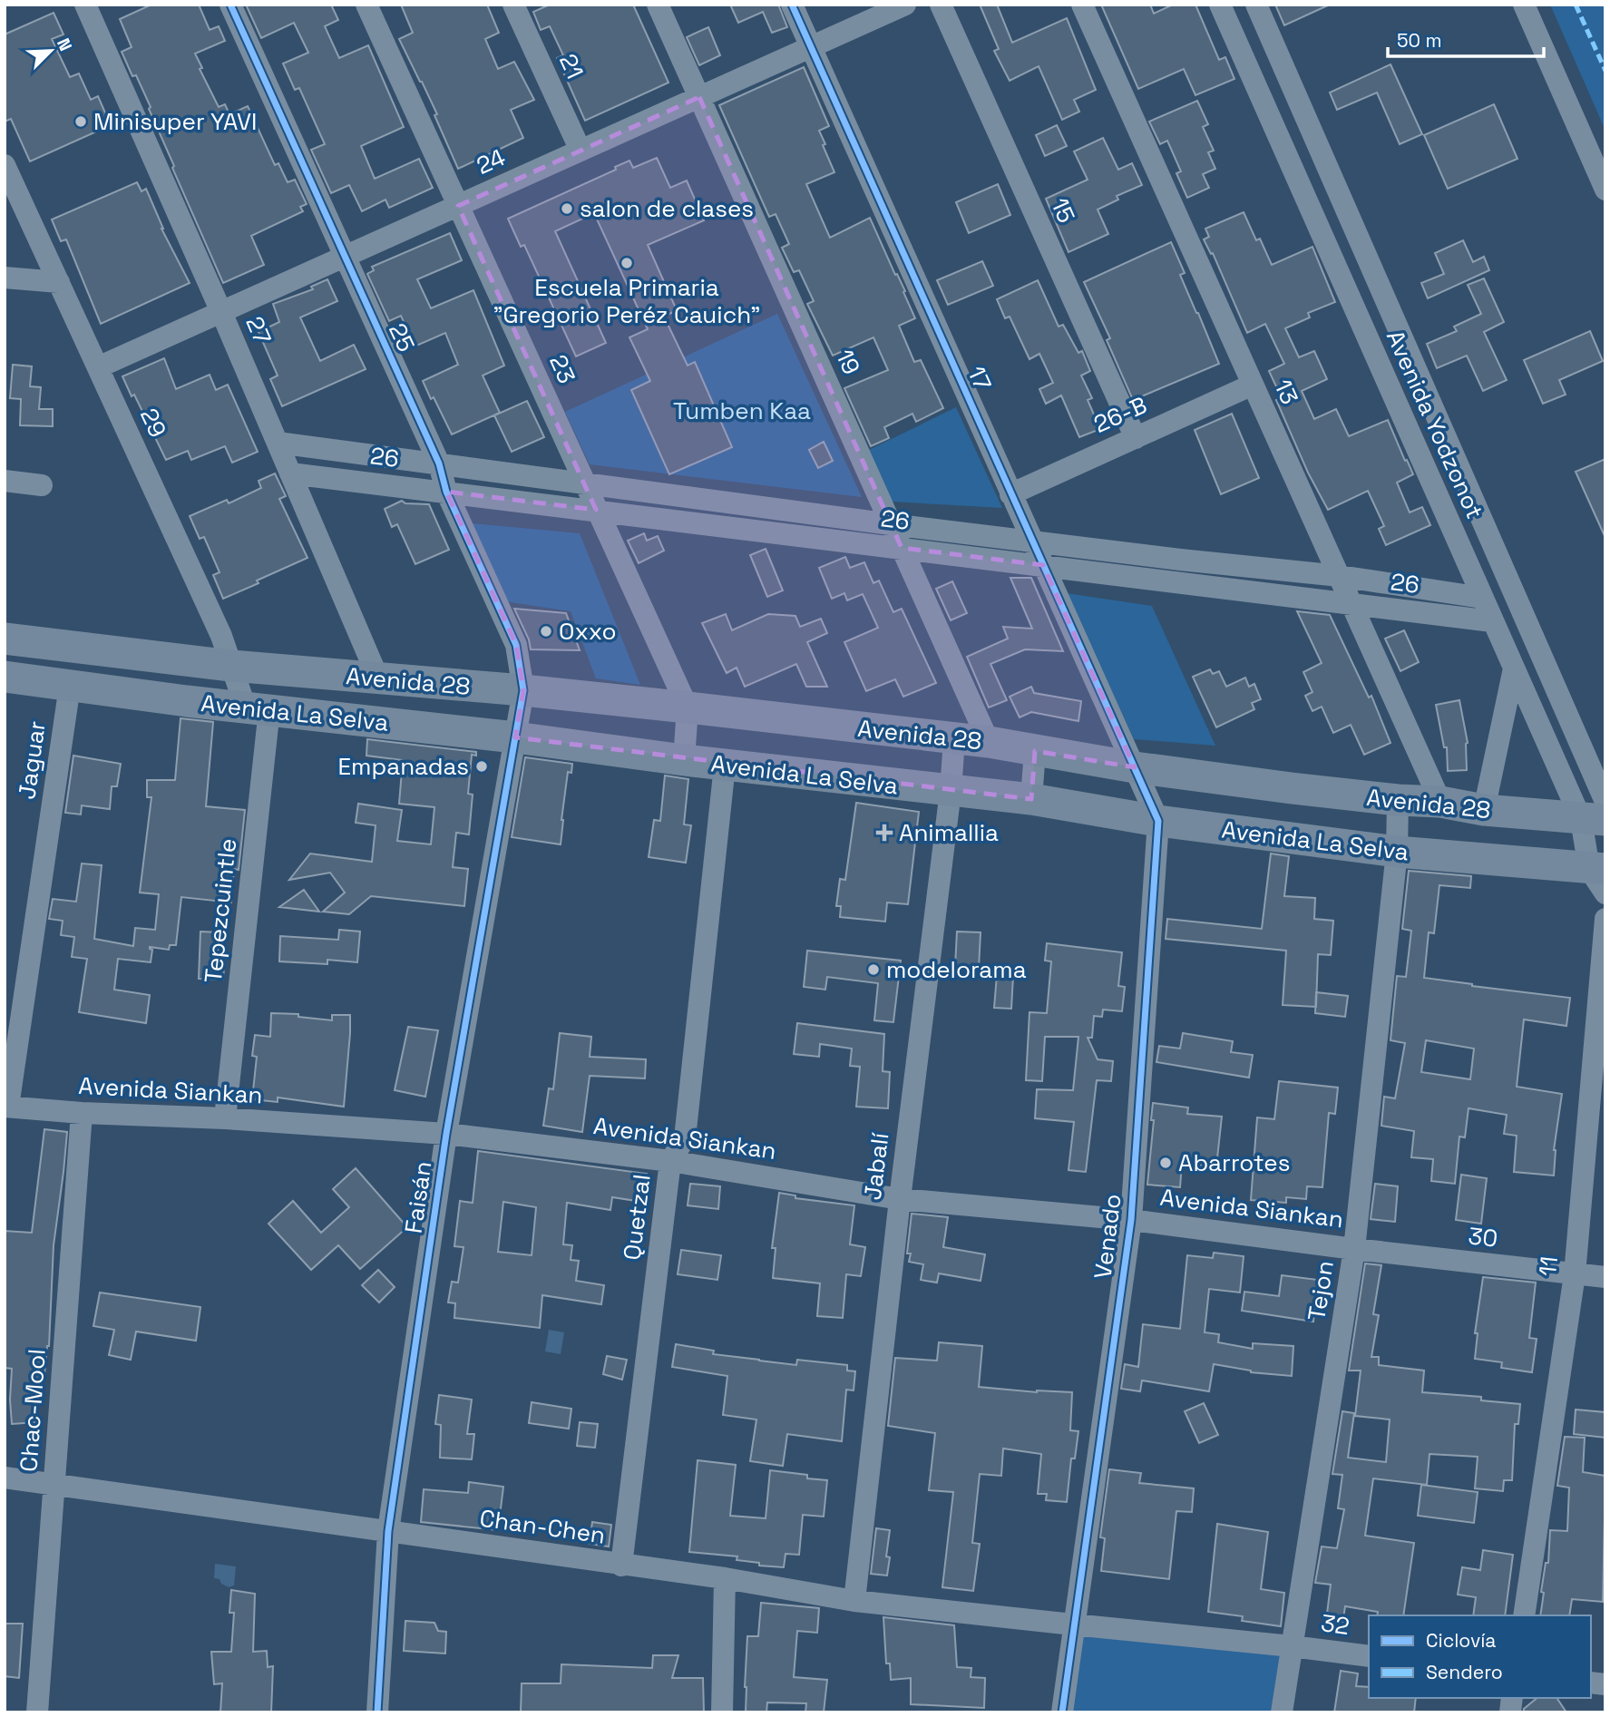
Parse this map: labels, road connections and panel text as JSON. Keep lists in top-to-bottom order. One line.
{"streets":{"street":["21","24","15","27","25","19","23","17","13","26-B","29","Avenida Yodzonot","26","Avenida 28","Avenida La Selva","Jaguar","Tepezcuintle","Avenida Siankan","Jabalí","Faisán","Quetzal","Venado","30","11","Tejon","Chac-Mool","Chan-Chen","32"]},"crossings":[["21","24"],["24","27"],["24","25"],["24","19"],["24","23"],["24","17"],["24","29"],["15","26-B"],["27","26"],["27","Avenida 28"],["25","26"],["25","Avenida 28"],["25","Faisán"],["19","26"],["19","Avenida 28"],["23","26"],["23","Avenida 28"],["23","Avenida La Selva"],["17","26-B"],["17","26"],["17","Avenida 28"],["17","Venado"],["13","26-B"],["13","26"],["13","Avenida 28"],["29","Avenida 28"],["29","Avenida La Selva"],["29","Tepezcuintle"],["Avenida Yodzonot","26"],["Avenida Yodzonot","Avenida 28"],["Avenida Yodzonot","Avenida La Selva"],["Avenida 28","Avenida La Selva"],["Avenida 28","Jabalí"],["Avenida 28","Faisán"],["Avenida 28","Venado"],["Avenida 28","Tejon"],["Avenida La Selva","Jaguar"],["Avenida La Selva","Tepezcuintle"],["Avenida La Selva","Jabalí"],["Avenida La Selva","Faisán"],["Avenida La Selva","Quetzal"],["Avenida La Selva","Venado"],["Avenida La Selva","Tejon"],["Jaguar","Avenida Siankan"],["Tepezcuintle","Avenida Siankan"],["Avenida Siankan","Jabalí"],["Avenida Siankan","Faisán"],["Avenida Siankan","Quetzal"],["Avenida Siankan","Venado"],["Avenida Siankan","30"],["Avenida Siankan","Tejon"],["Avenida Siankan","Chac-Mool"],["Jabalí","Chan-Chen"],["Faisán","Chan-Chen"],["Quetzal","Chan-Chen"],["Venado","Chan-Chen"],["Venado","32"],["30","11"],["30","Tejon"],["Tejon","32"],["Chac-Mool","Chan-Chen"],["Chan-Chen","32"]],"parks":["Tumben Kaa"],"places":{"other":["Minisuper YAVI","salon de clases","Escuela Primaria \"Gregorio Peréz Cauich\"","Oxxo","Empanadas","modelorama","Abarrotes"],"health":["Animallia"]},"legend":["Ciclovía","Sendero"],"scale_bar":"50 m","north":"top right"}
